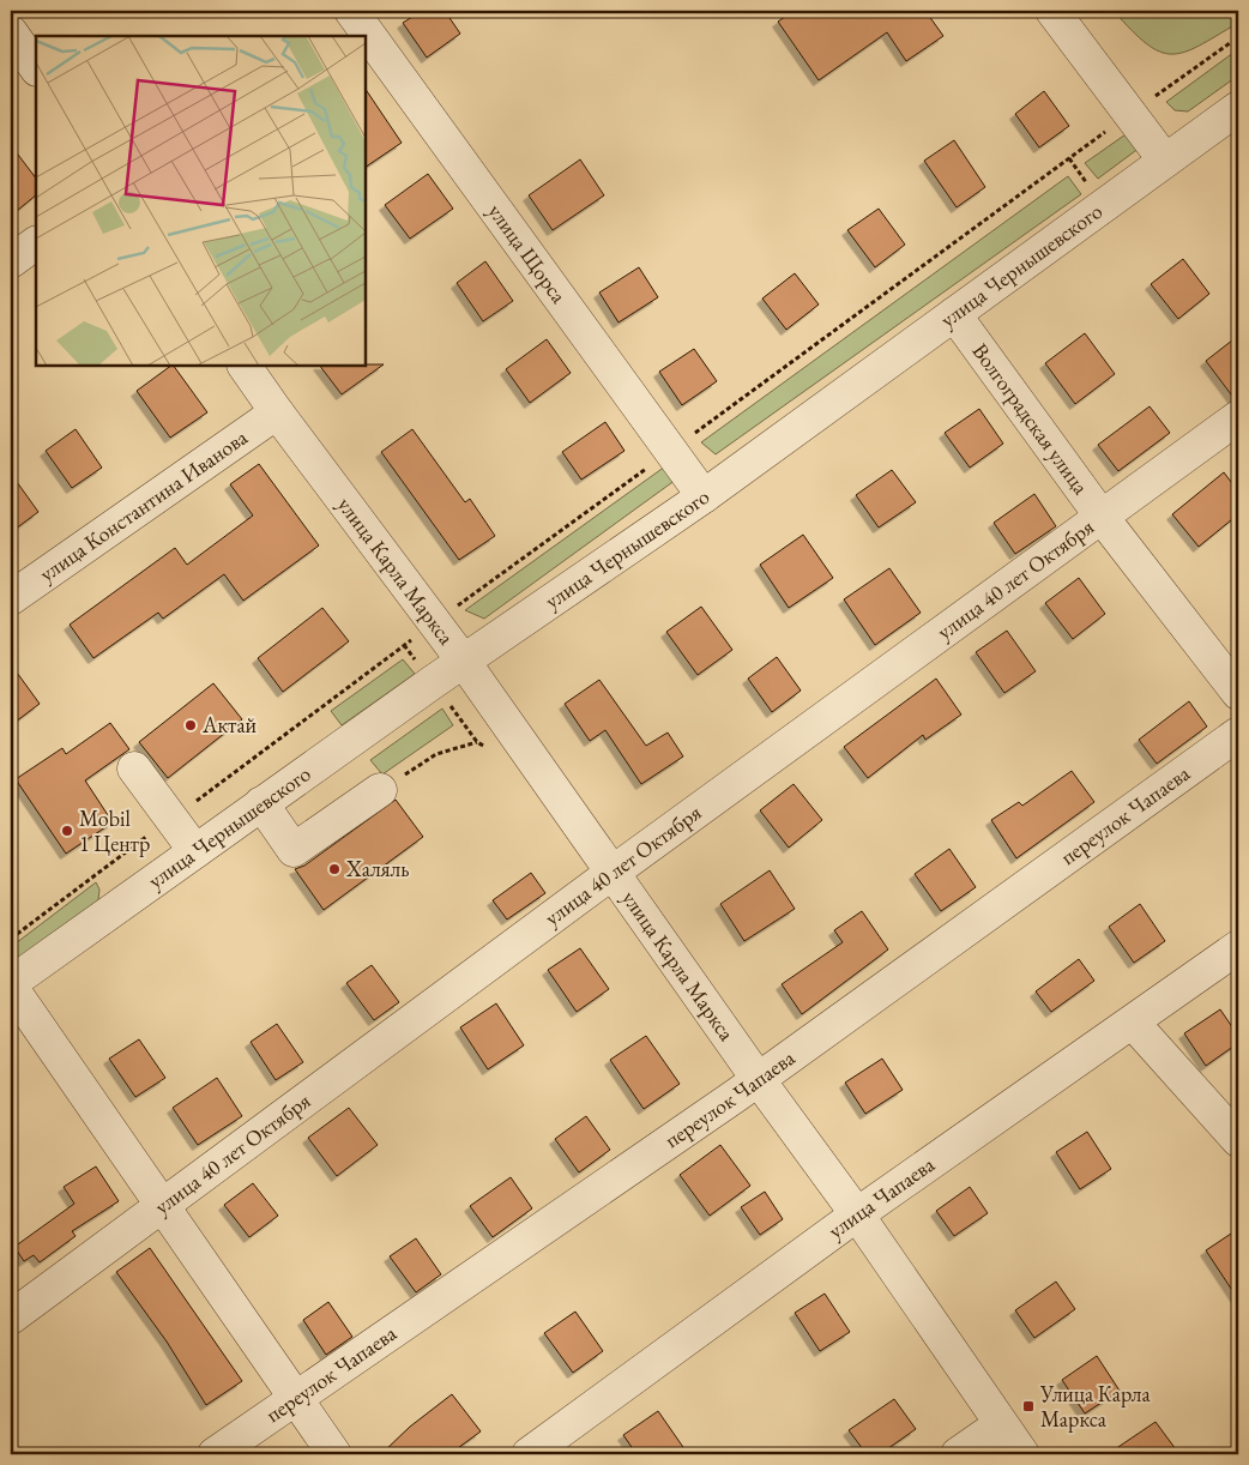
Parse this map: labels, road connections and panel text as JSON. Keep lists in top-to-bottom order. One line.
{"streets":{"street":["улица Щорса","улица Чернышевского","Волгоградская улица","улица Константина Иванова","улица Карла Маркса","улица 40 лет Октября","переулок Чапаева","улица Чапаева"]},"crossings":[["улица Щорса","улица Чернышевского"],["улица Чернышевского","Волгоградская улица"],["улица Чернышевского","улица Карла Маркса"],["Волгоградская улица","улица 40 лет Октября"],["улица Константина Иванова","улица Карла Маркса"],["улица Карла Маркса","улица 40 лет Октября"],["улица Карла Маркса","переулок Чапаева"],["улица Карла Маркса","улица Чапаева"]],"places":{"other":["Актай","Mobil 1 Центр","Халяль"],"transit":["Улица Карла Маркса"]}}
